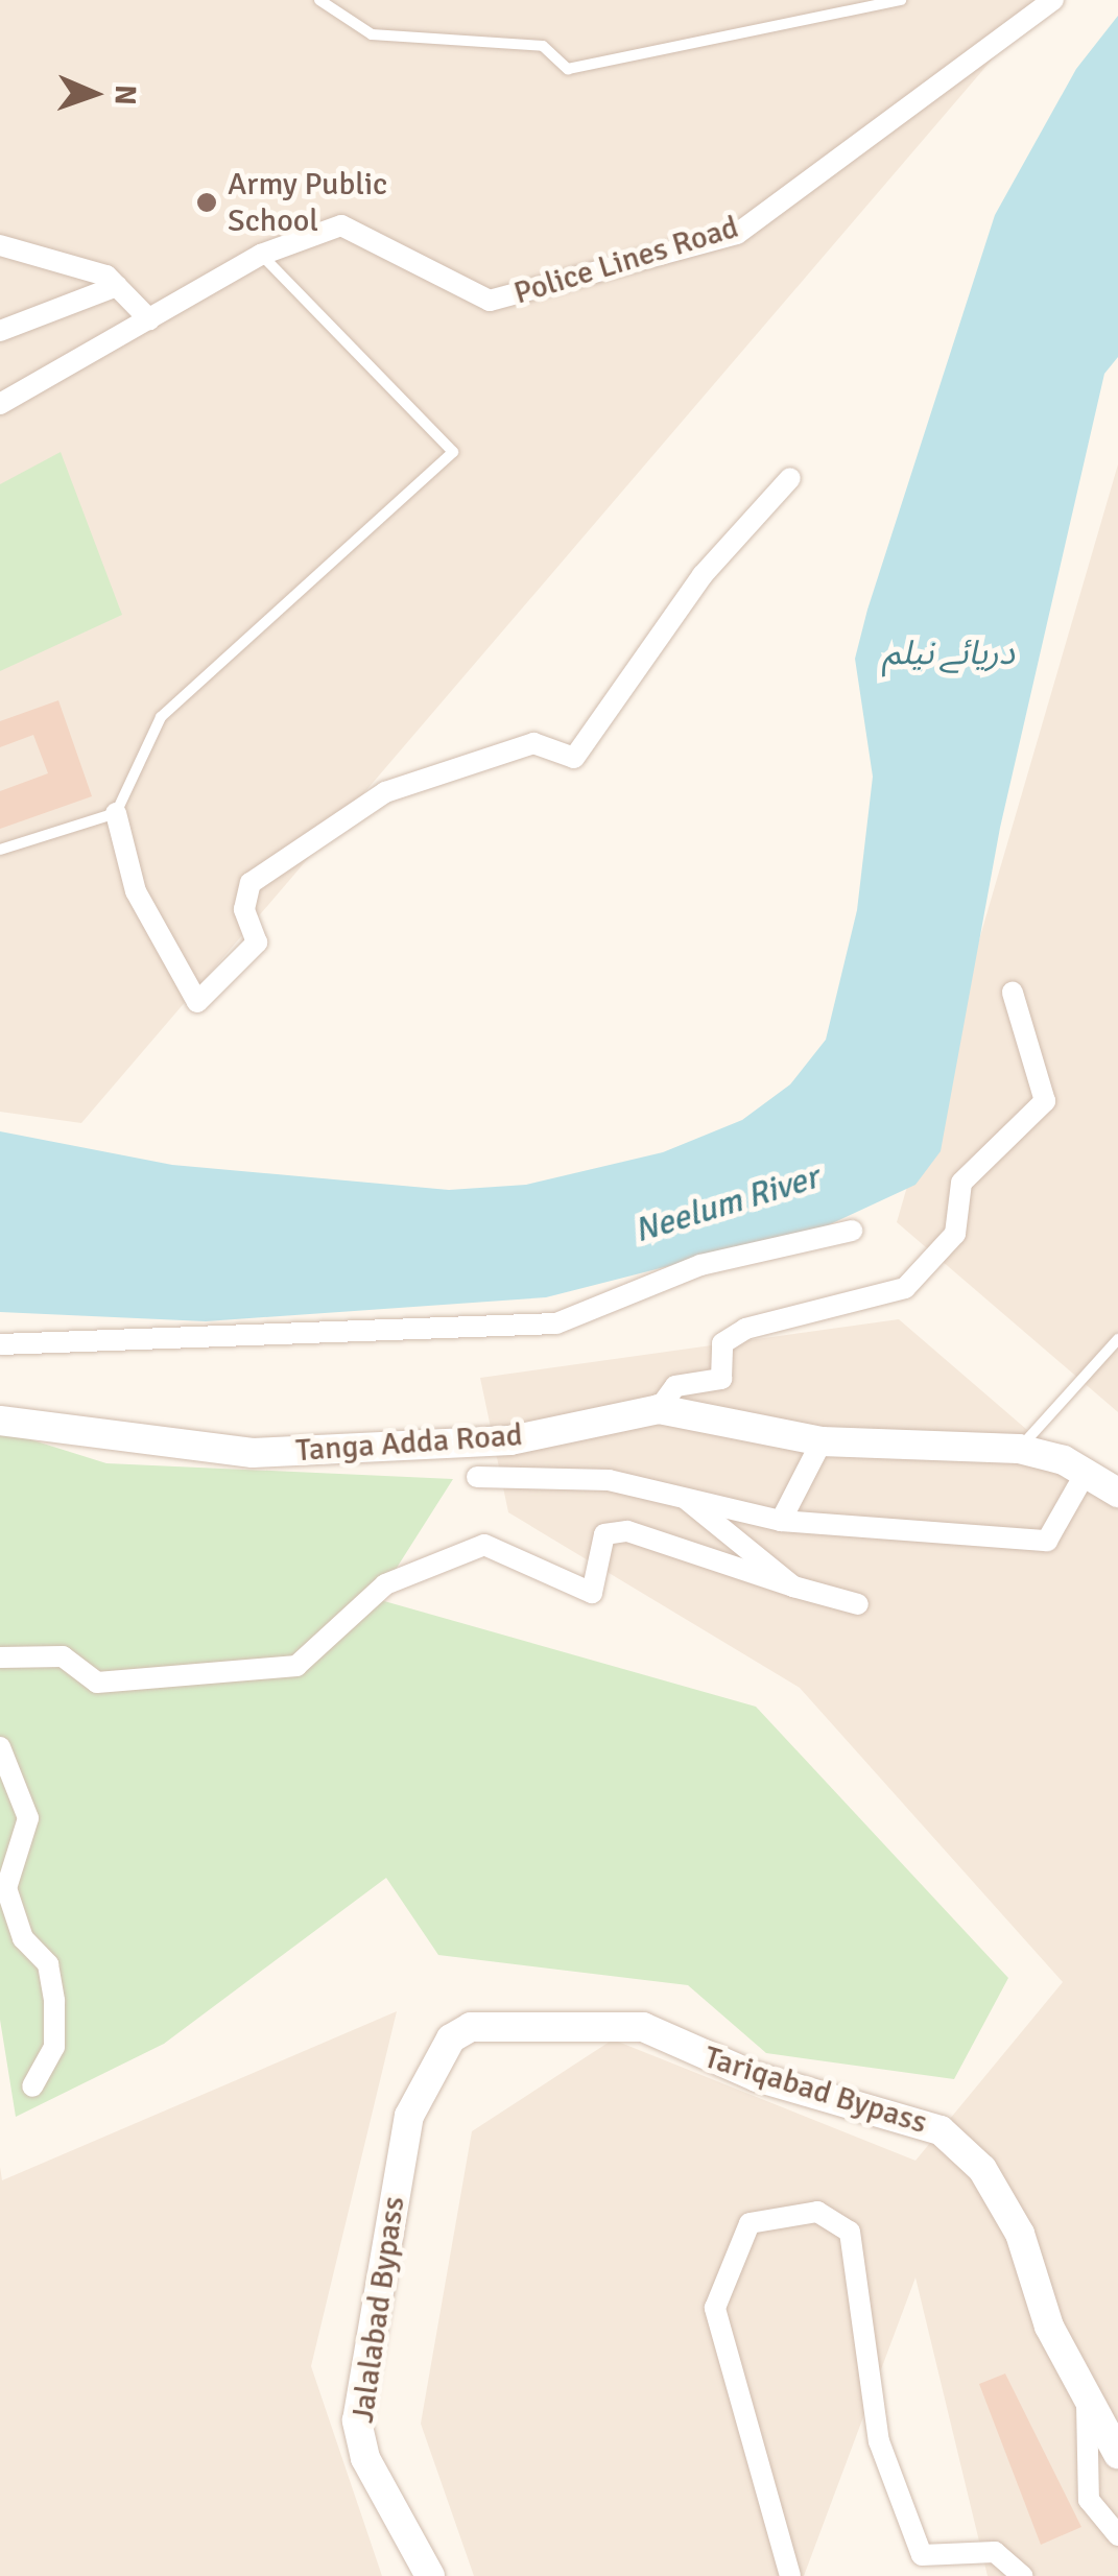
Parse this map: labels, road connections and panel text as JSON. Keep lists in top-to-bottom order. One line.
{"streets":{"street":["Police Lines Road","Tanga Adda Road","Tariqabad Bypass","Jalalabad Bypass"]},"crossings":[["Tariqabad Bypass","Jalalabad Bypass"]],"water":["دریائے نیلم","Neelum River"],"places":["Army Public School"],"north":"right"}
